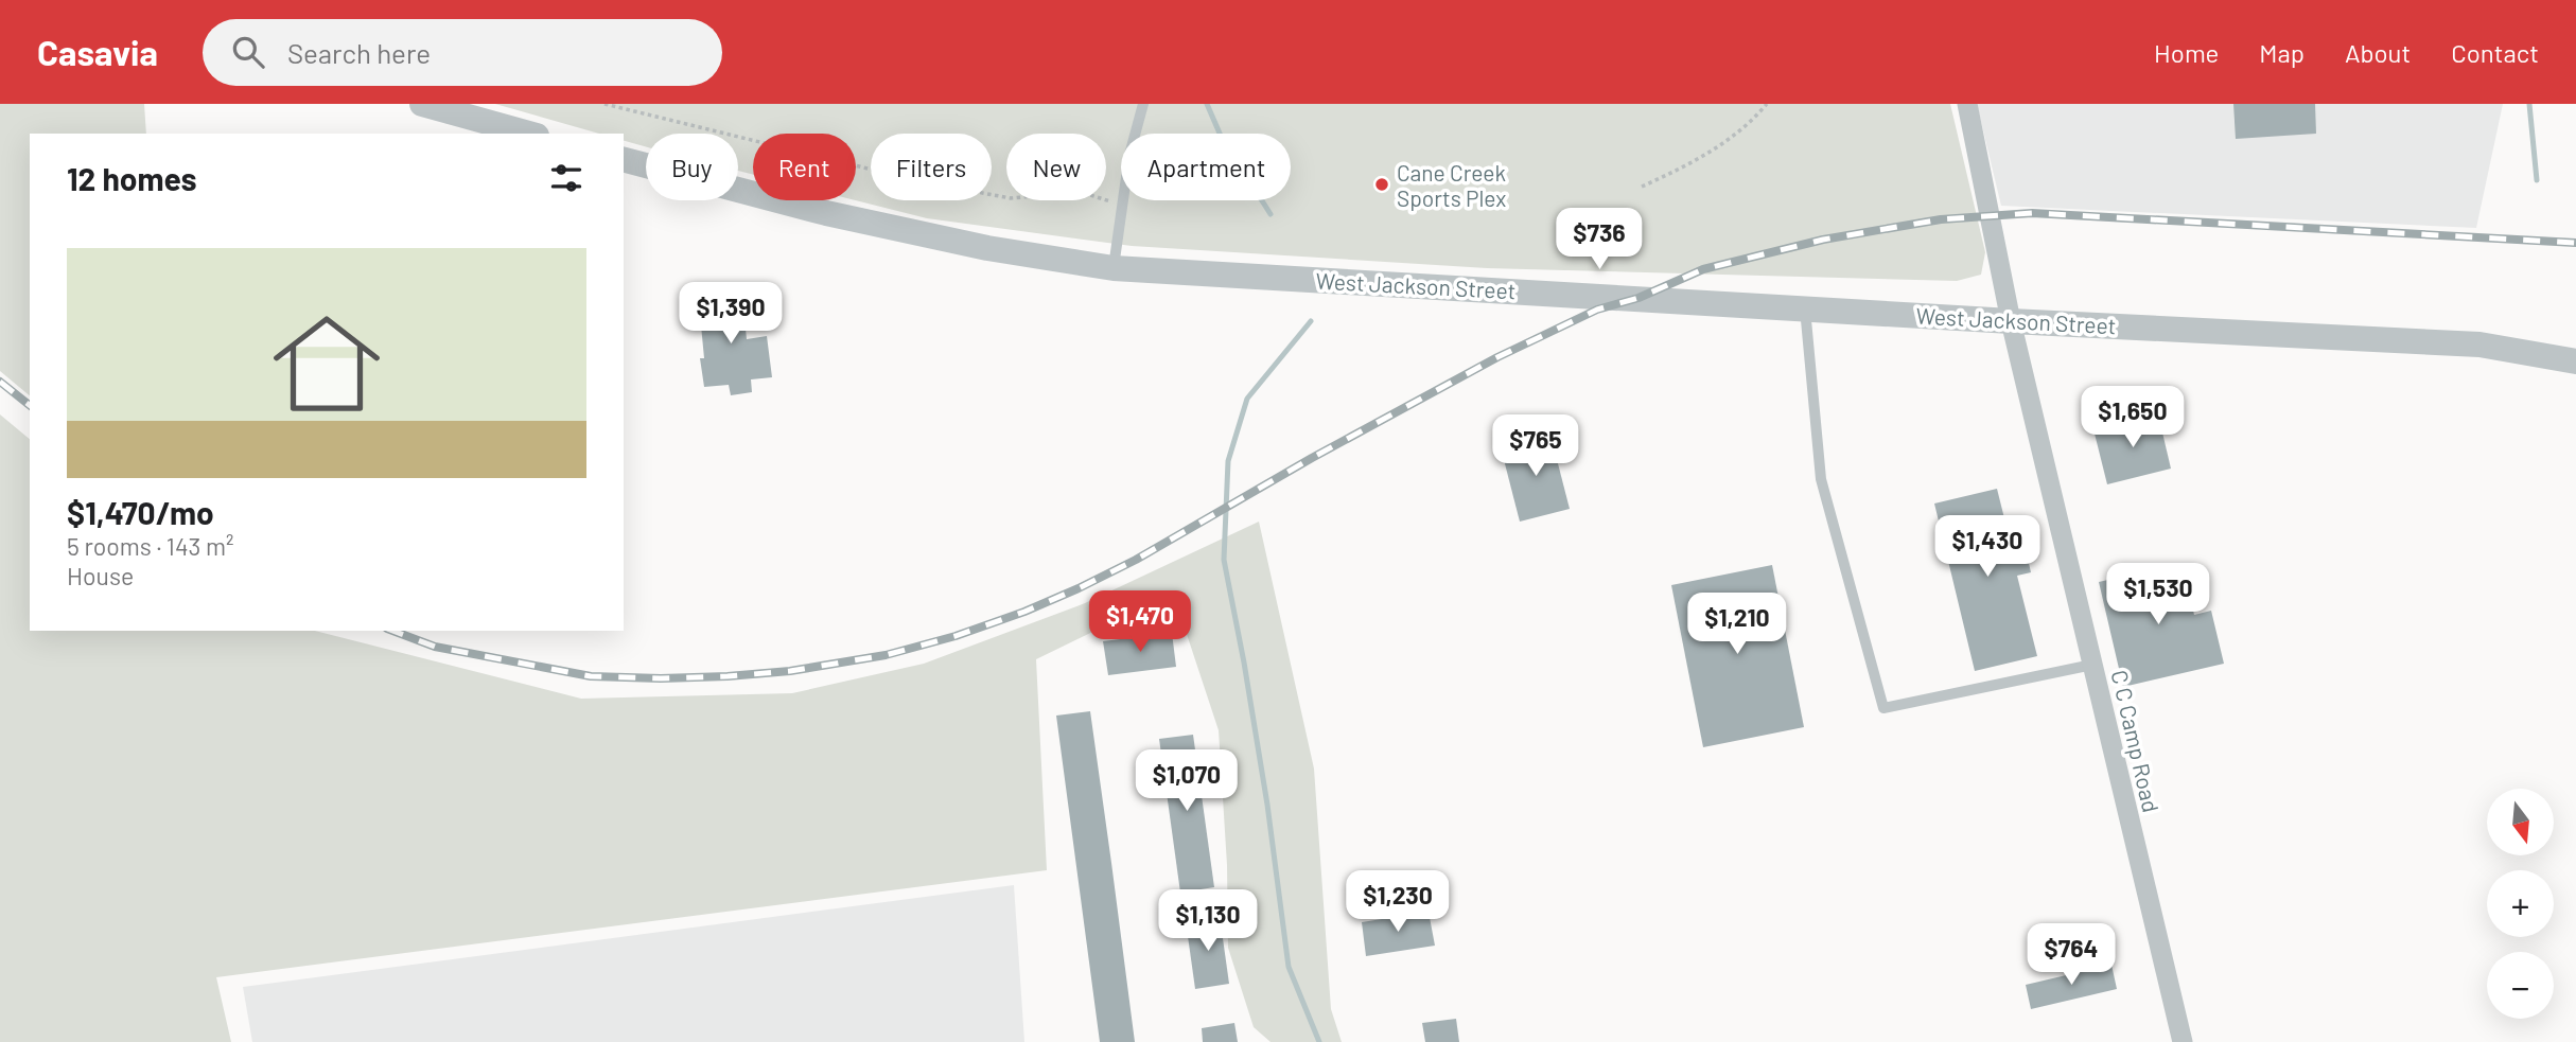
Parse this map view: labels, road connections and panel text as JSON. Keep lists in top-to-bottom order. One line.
{"streets":{"street":["West Jackson Street","C C Camp Road"]},"crossings":[["West Jackson Street","C C Camp Road"]],"places":["Cane Creek Sports Plex"],"north":"bottom","page":{"header":"Casavia","search":"Search here","nav":["Home","Map","About","Contact"],"chip":["Buy","Rent","Filters","New","Apartment"],"heading":"12 homes","price":["$736","$1,390","$1,650","$765","$1,430","$1,530","$1,470","$1,210","$1,070","$1,230","$1,130","$764"],"list":[{"name":"$1,470/mo","note":"5 rooms · 143 m² · House"}],"map_buttons":["+","−"]}}
